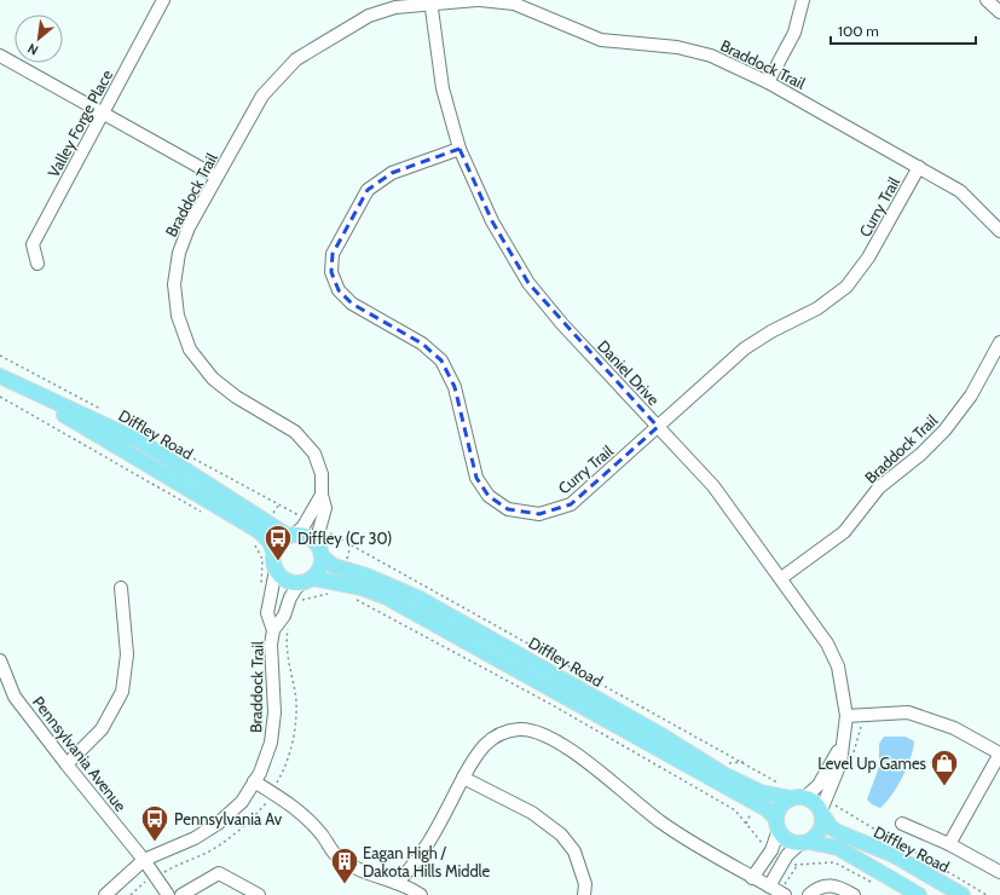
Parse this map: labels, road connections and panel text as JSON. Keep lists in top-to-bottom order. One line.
{"streets":{"main road":["Diffley Road"],"street":["Braddock Trail","Valley Forge Place","Curry Trail","Daniel Drive","Pennsylvania Avenue"]},"crossings":[["Braddock Trail","Curry Trail"],["Braddock Trail","Daniel Drive"],["Braddock Trail","Diffley Road"],["Braddock Trail","Pennsylvania Avenue"],["Curry Trail","Daniel Drive"],["Daniel Drive","Diffley Road"]],"places":{"bus stop":["Diffley (Cr 30)","Pennsylvania Av"],"shop":["Level Up Games"],"building":["Eagan High / Dakota Hills Middle"]},"scale_bar":"100 m","north":"bottom left"}
